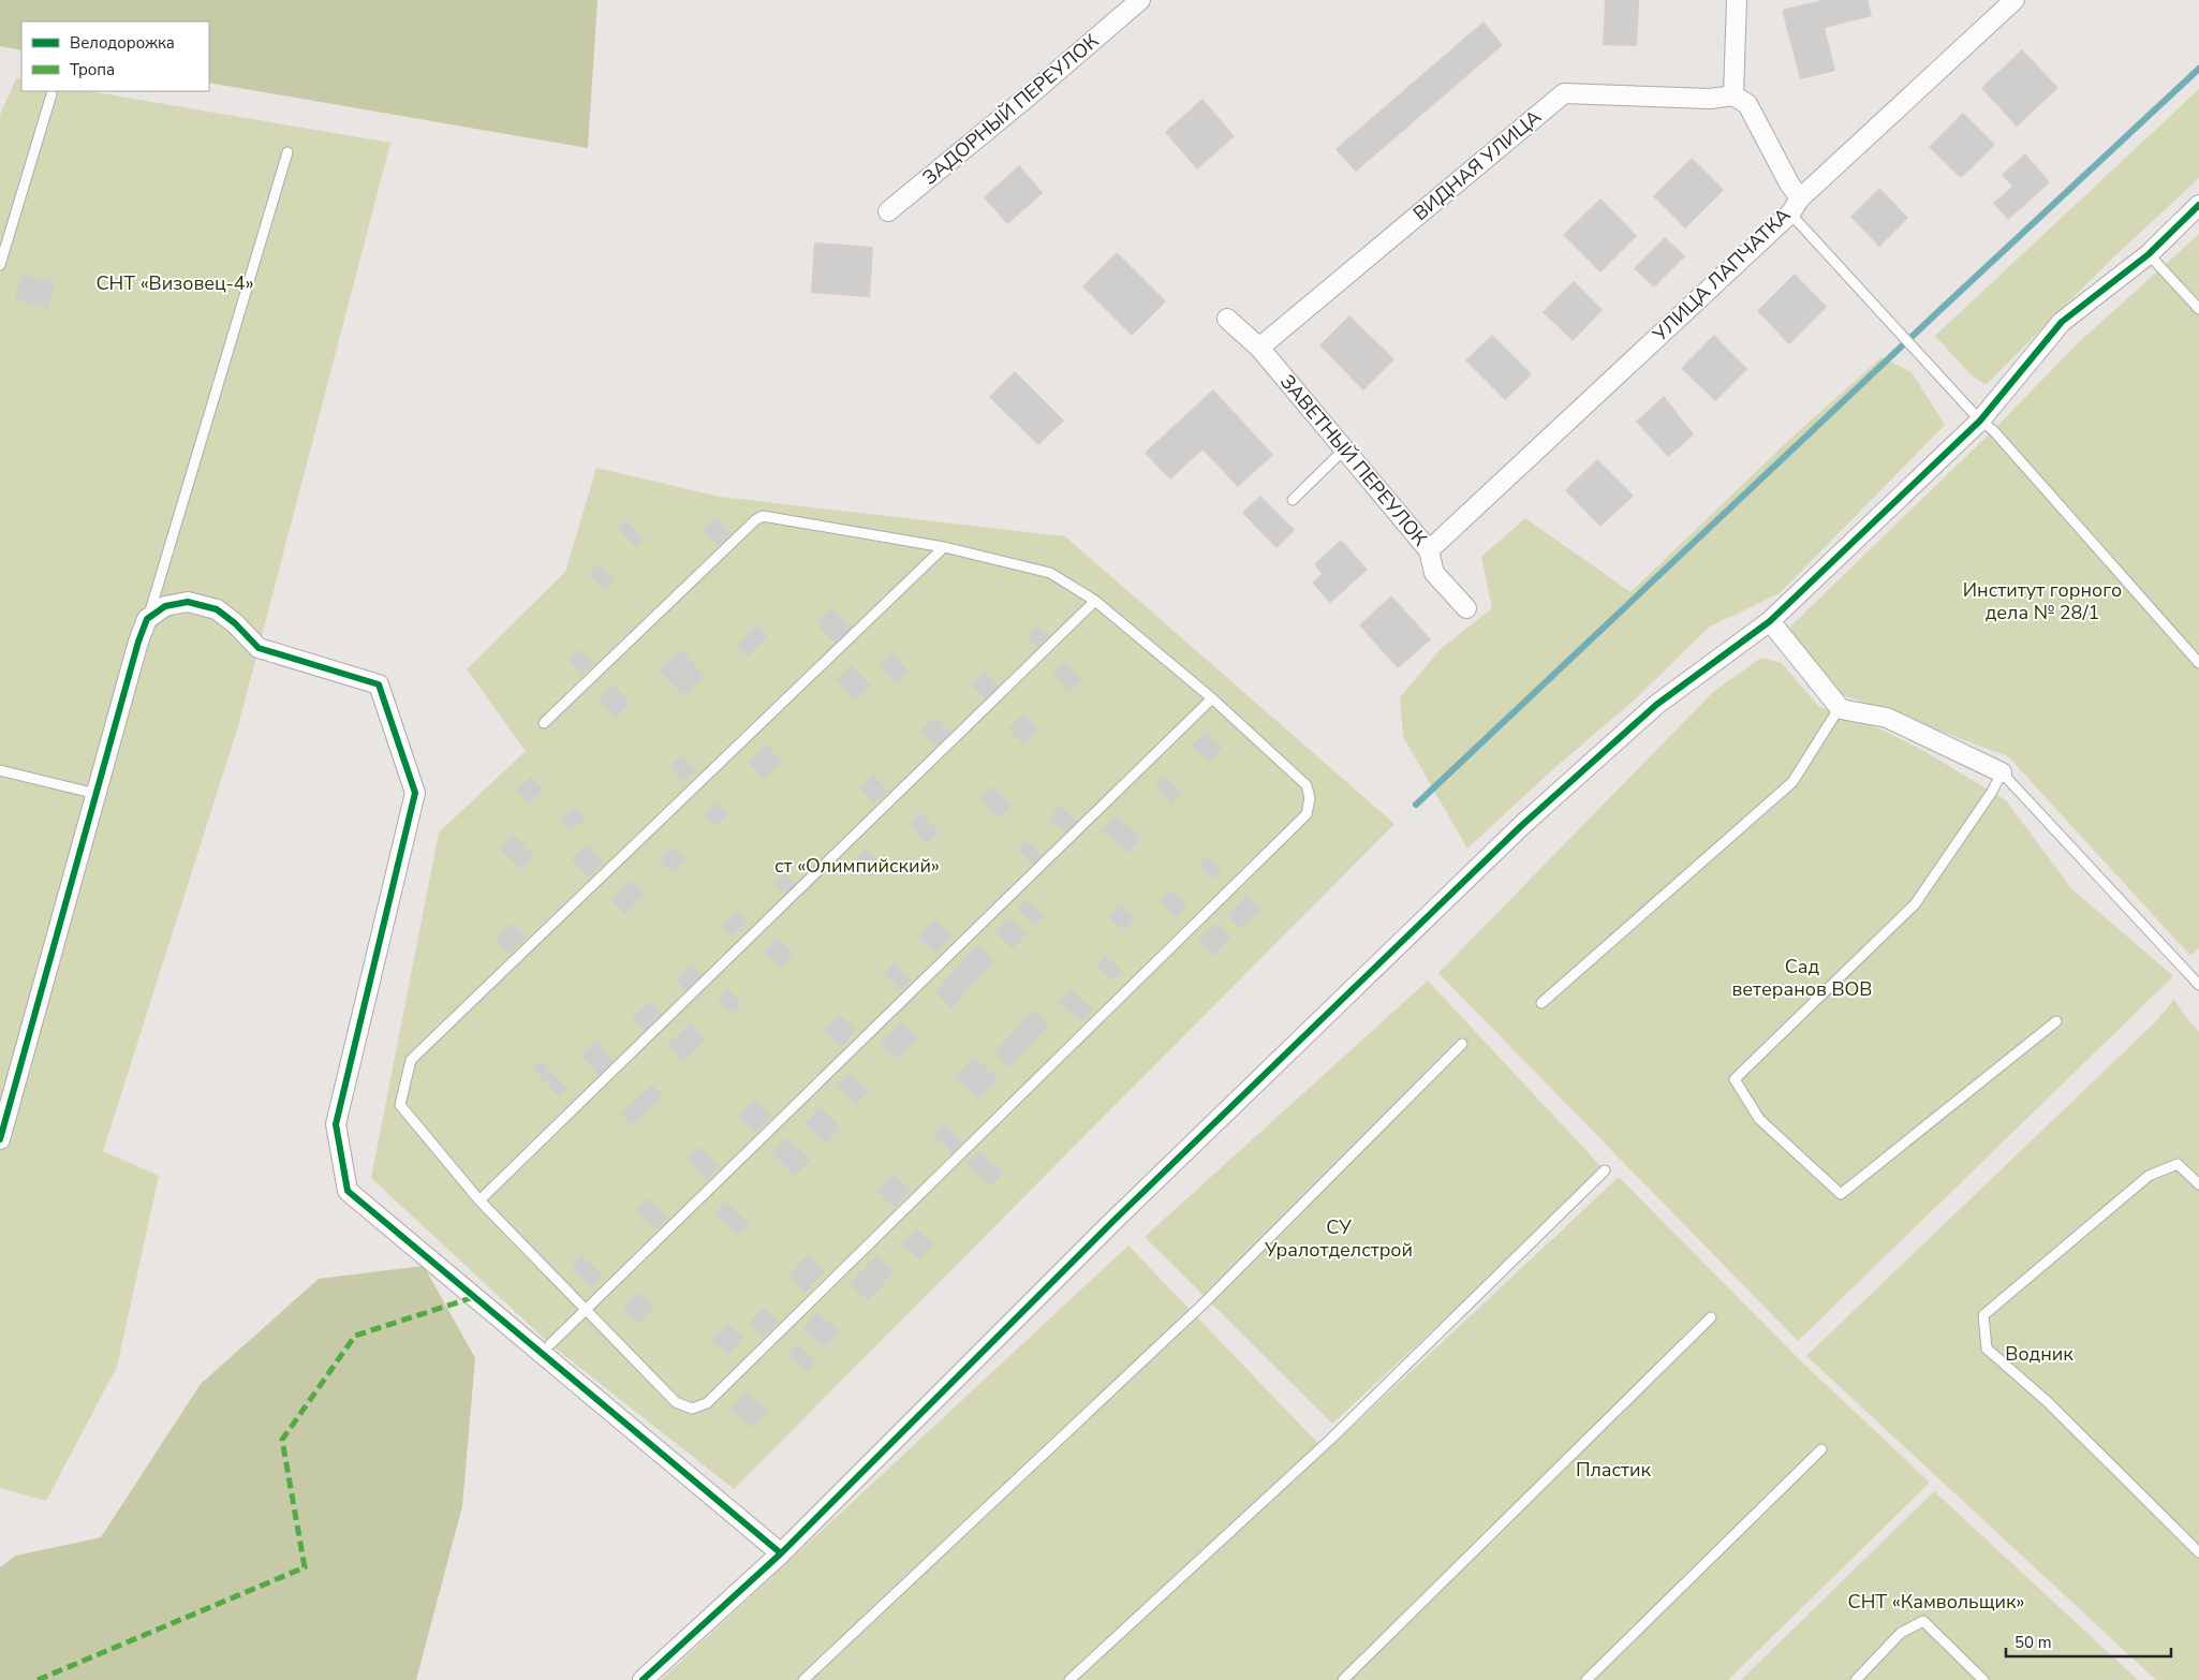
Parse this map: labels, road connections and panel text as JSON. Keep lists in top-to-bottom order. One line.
{"streets":{"street":["ЗАДОРНЫЙ ПЕРЕУЛОК","ВИДНАЯ УЛИЦА","УЛИЦА ЛАПЧАТКА","ЗАВЕТНЫЙ ПЕРЕУЛОК"]},"crossings":[["ВИДНАЯ УЛИЦА","ЗАВЕТНЫЙ ПЕРЕУЛОК"],["УЛИЦА ЛАПЧАТКА","ЗАВЕТНЫЙ ПЕРЕУЛОК"]],"parks":["СНТ «Визовец-4»","Институт горного дела № 28/1","ст «Олимпийский»","Сад ветеранов ВОВ","СУ Уралотделстрой","Водник","Пластик","СНТ «Камвольщик»"],"legend":["Велодорожка","Тропа"],"scale_bar":"50 m"}
